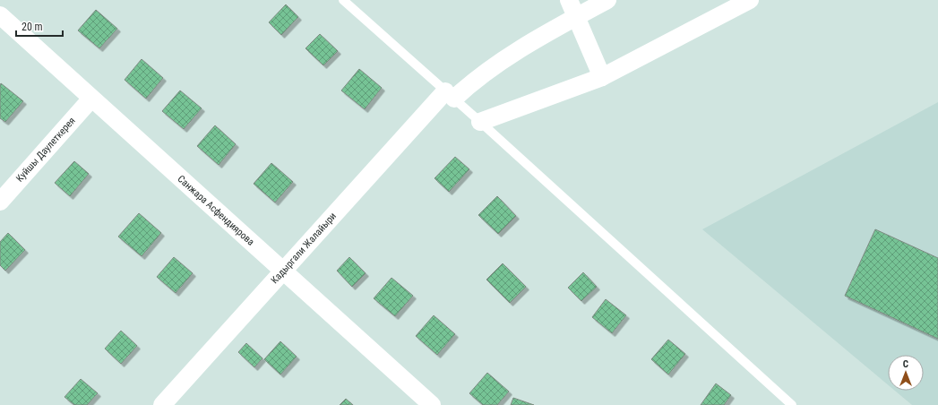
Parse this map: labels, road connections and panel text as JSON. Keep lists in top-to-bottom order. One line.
{"streets":{"street":["Куйшы Даулеткерея","Санжара Асфендиярова","Кадыргали Жалайыри"]},"crossings":[["Куйшы Даулеткерея","Санжара Асфендиярова"],["Санжара Асфендиярова","Кадыргали Жалайыри"]],"scale_bar":"20 m","north":"top"}
